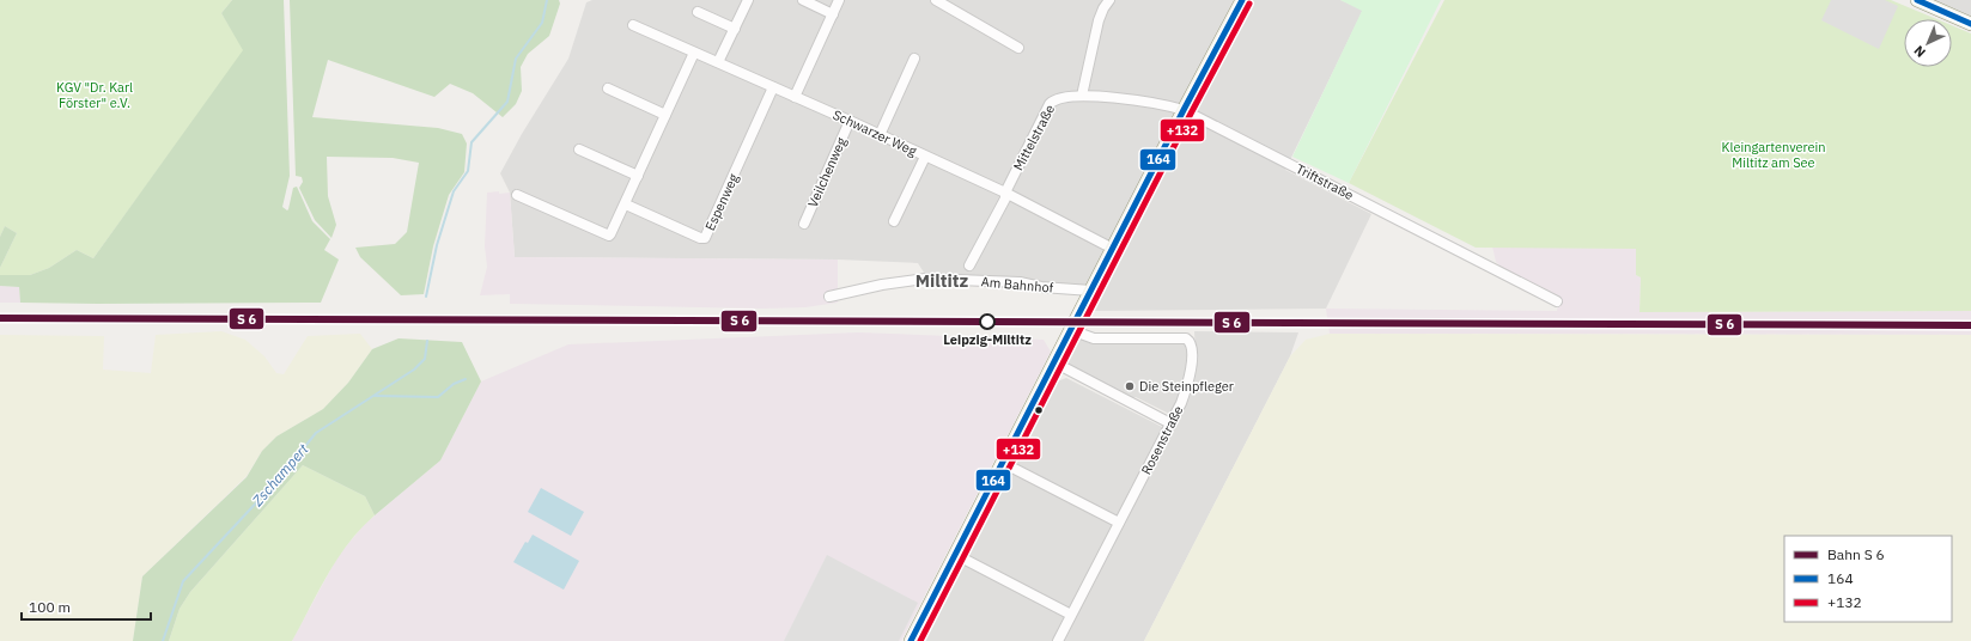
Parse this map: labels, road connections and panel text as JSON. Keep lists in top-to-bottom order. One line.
{"streets":{"street":["Schwarzer Weg","Mittelstraße","Veilchenweg","Triftstraße","Espenweg","Am Bahnhof","Rosenstraße"]},"crossings":[["Schwarzer Weg","Mittelstraße"],["Schwarzer Weg","Veilchenweg"],["Schwarzer Weg","Espenweg"],["Mittelstraße","Triftstraße"]],"districts":["Miltitz"],"water":["Zschampert"],"parks":["KGV \"Dr. Karl Förster\" e.V.","Kleingartenverein Miltitz am See"],"places":["Leipzig-Miltitz","Die Steinpfleger"],"lines":["transit line 164","transit line +132"],"legend":["Bahn S 6","164","+132"],"scale_bar":"100 m","north":"bottom left"}
